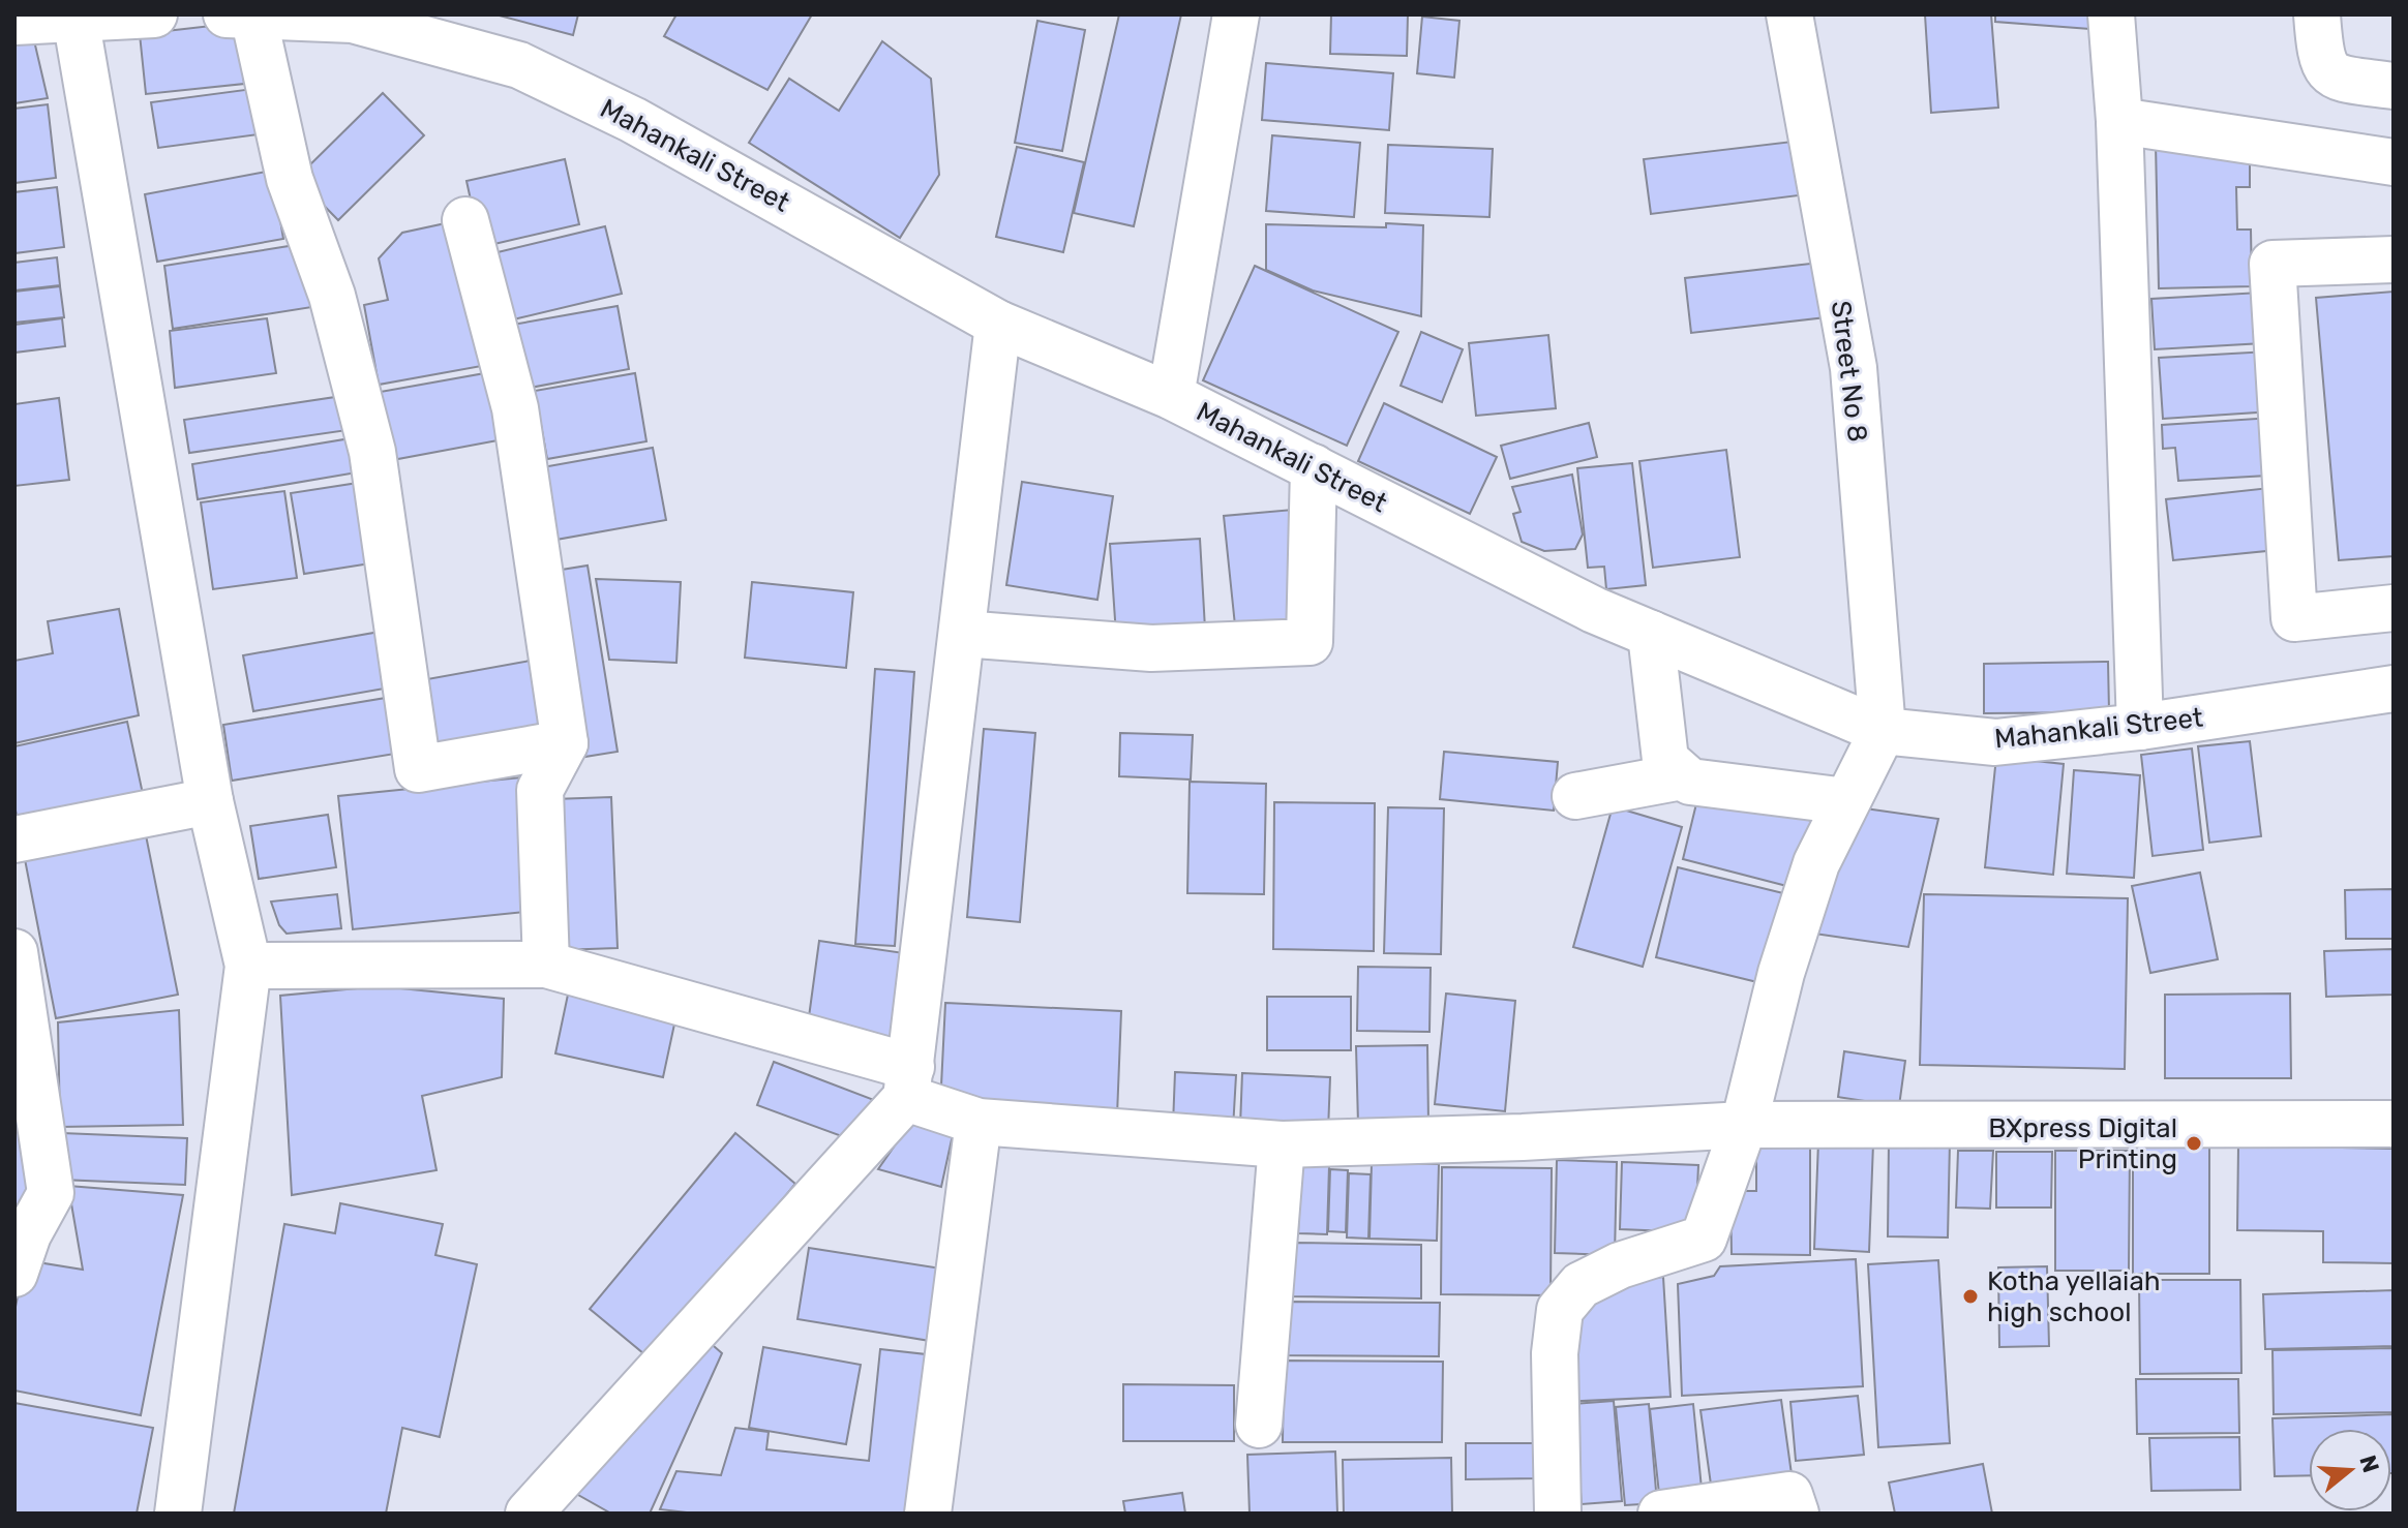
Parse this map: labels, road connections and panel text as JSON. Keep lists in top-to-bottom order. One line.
{"streets":{"street":["Mahankali Street","Street No 8"]},"crossings":[["Mahankali Street","Street No 8"]],"places":["BXpress Digital Printing","Kotha yellaiah high school"],"north":"right"}
